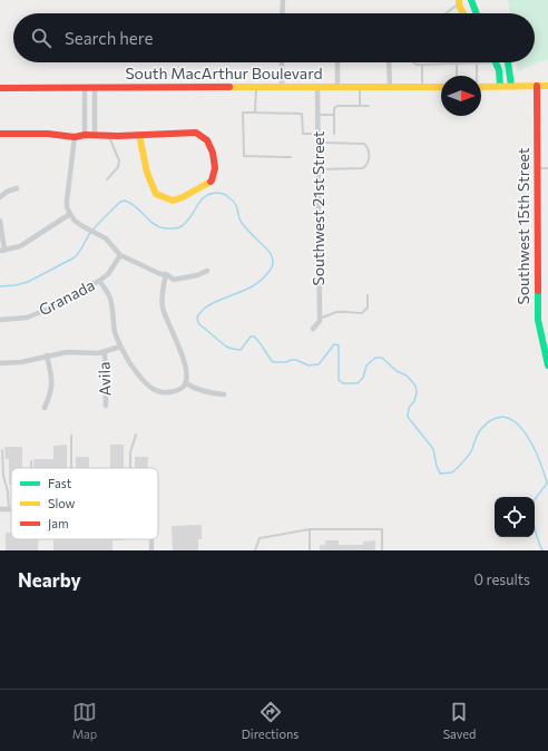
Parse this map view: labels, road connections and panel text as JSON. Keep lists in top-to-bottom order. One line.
{"streets":{"main road":["South MacArthur Boulevard","Southwest 15th Street"],"street":["Southwest 21st Street","Granada","Avila"]},"crossings":[["South MacArthur Boulevard","Southwest 21st Street"]],"legend":["Fast","Slow","Jam"],"north":"right","page":{"search":"Search here","heading":["Nearby","0 results"],"nav":["Map","Directions","Saved"]}}
